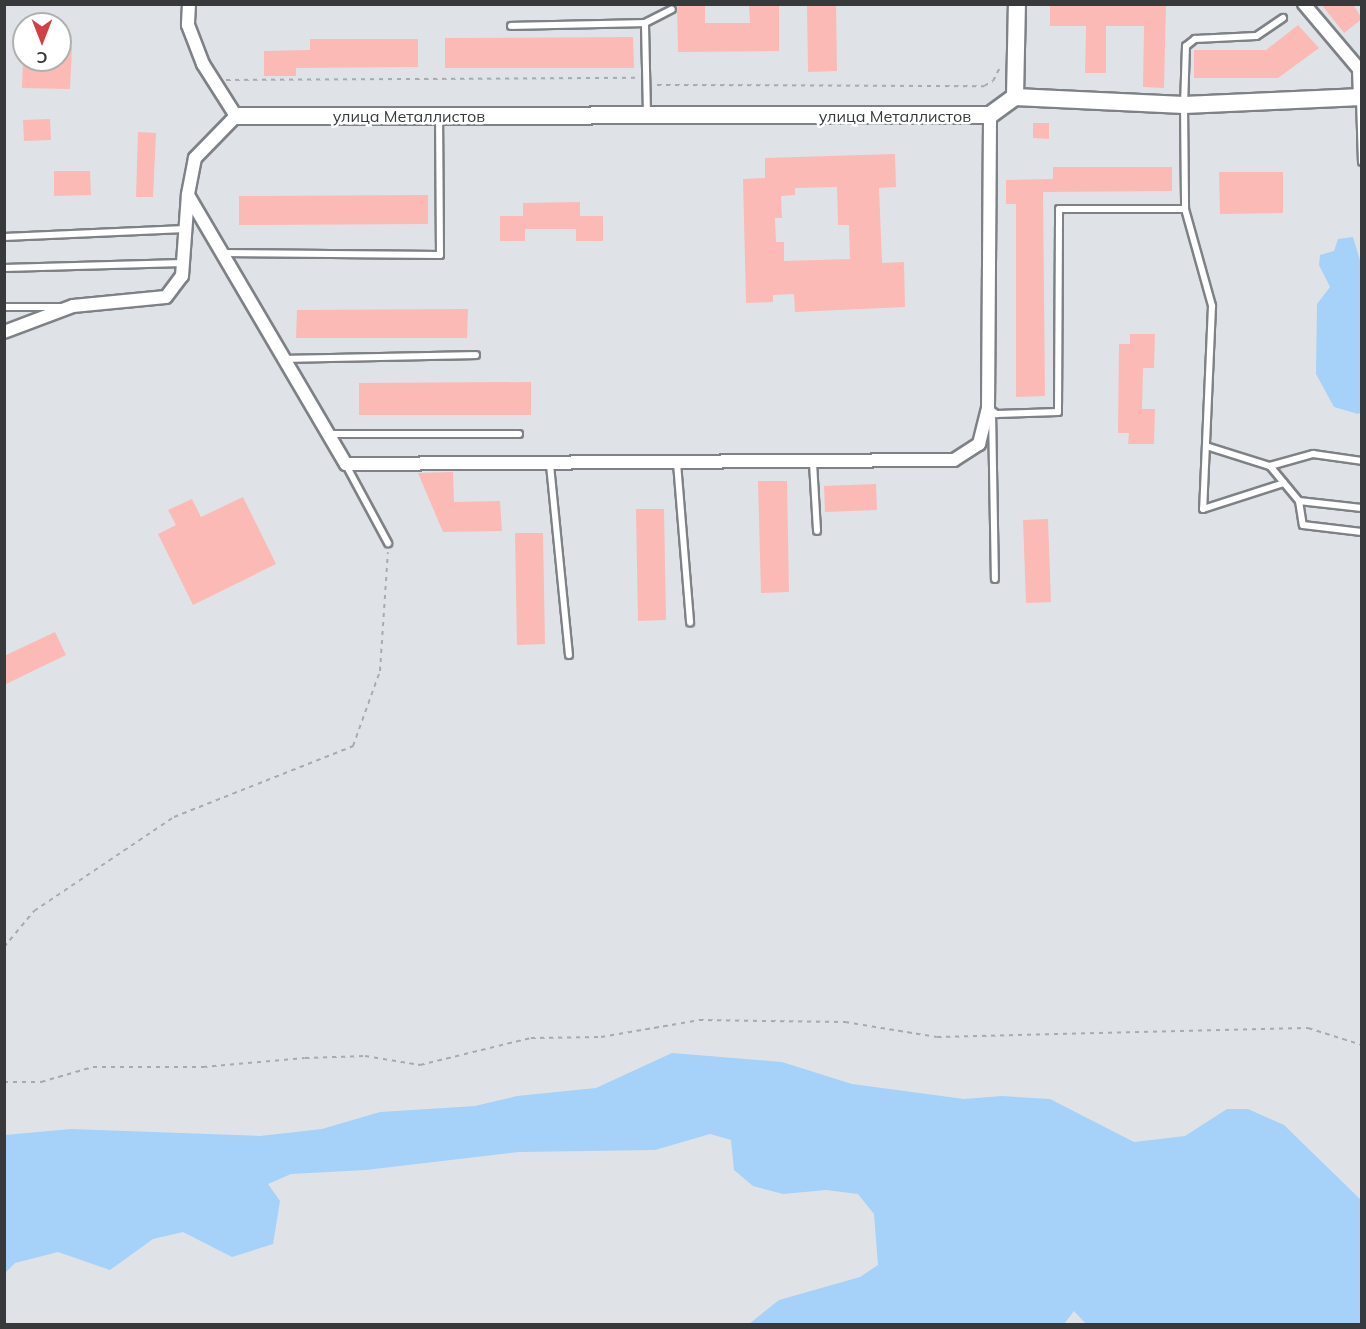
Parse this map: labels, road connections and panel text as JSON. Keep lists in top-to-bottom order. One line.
{"streets":{"street":["улица Металлистов"]},"north":"bottom"}
